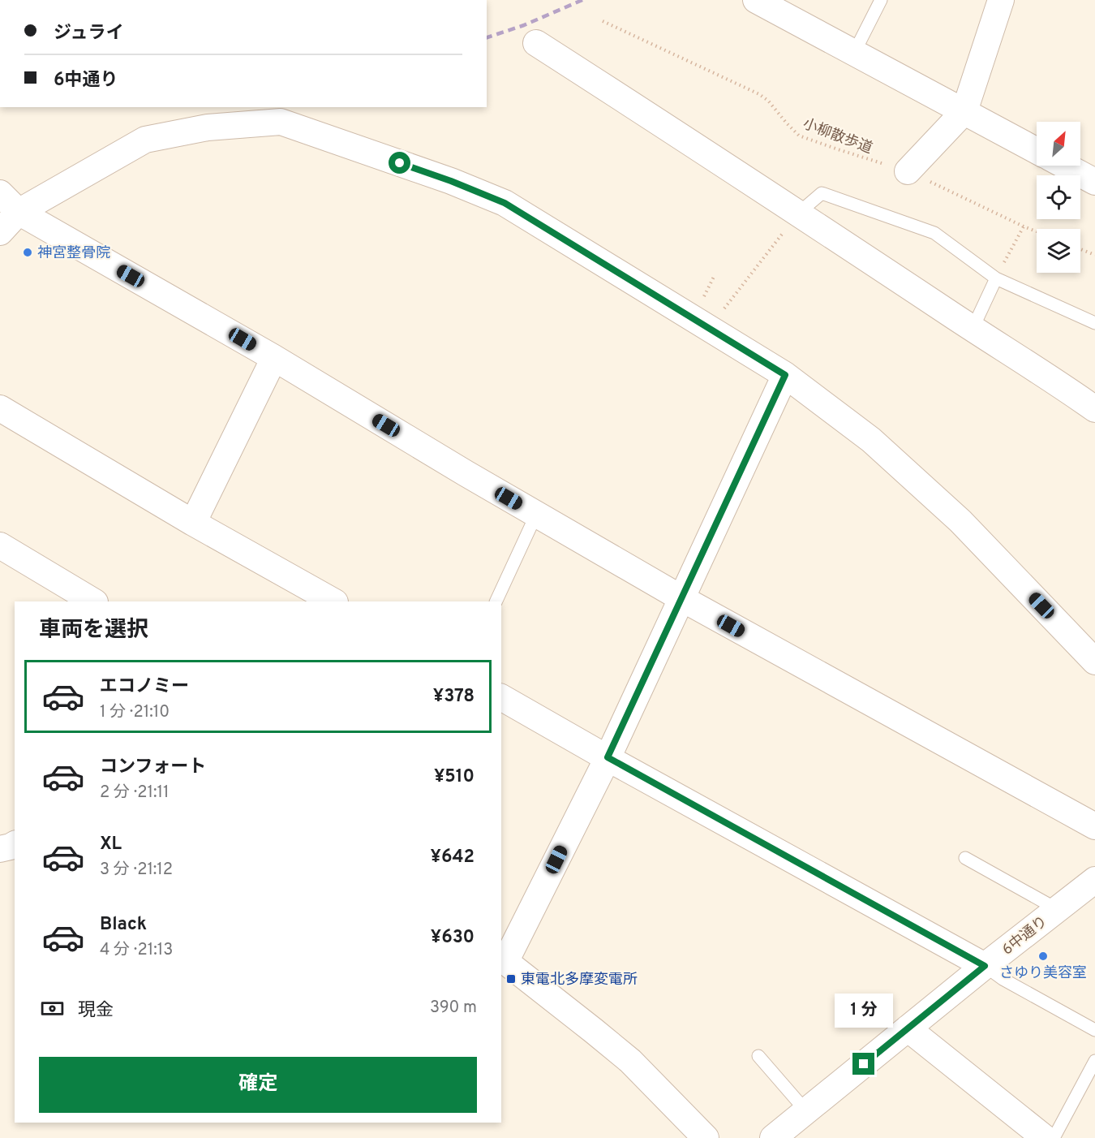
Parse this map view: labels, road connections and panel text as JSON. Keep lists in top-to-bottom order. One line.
{"streets":{"street":["6中通り"],"path":["小柳散歩道"]},"places":{"other":["神宮整骨院","さゆり美容室"],"transit":["東電北多摩変電所"]},"north":"top right","page":{"banner":["ジュライ","6中通り"],"heading":"車両を選択","list":[{"name":"エコノミー","note":"1 分 · 21:10","value":"¥378"},{"name":"コンフォート","note":"2 分 · 21:11","value":"¥510"},{"name":"XL","note":"3 分 · 21:12","value":"¥642"},{"name":"Black","note":"4 分 · 21:13","value":"¥630"}],"pay":["現金","390 m"],"bubble":"1 分","buttons":"確定"}}
